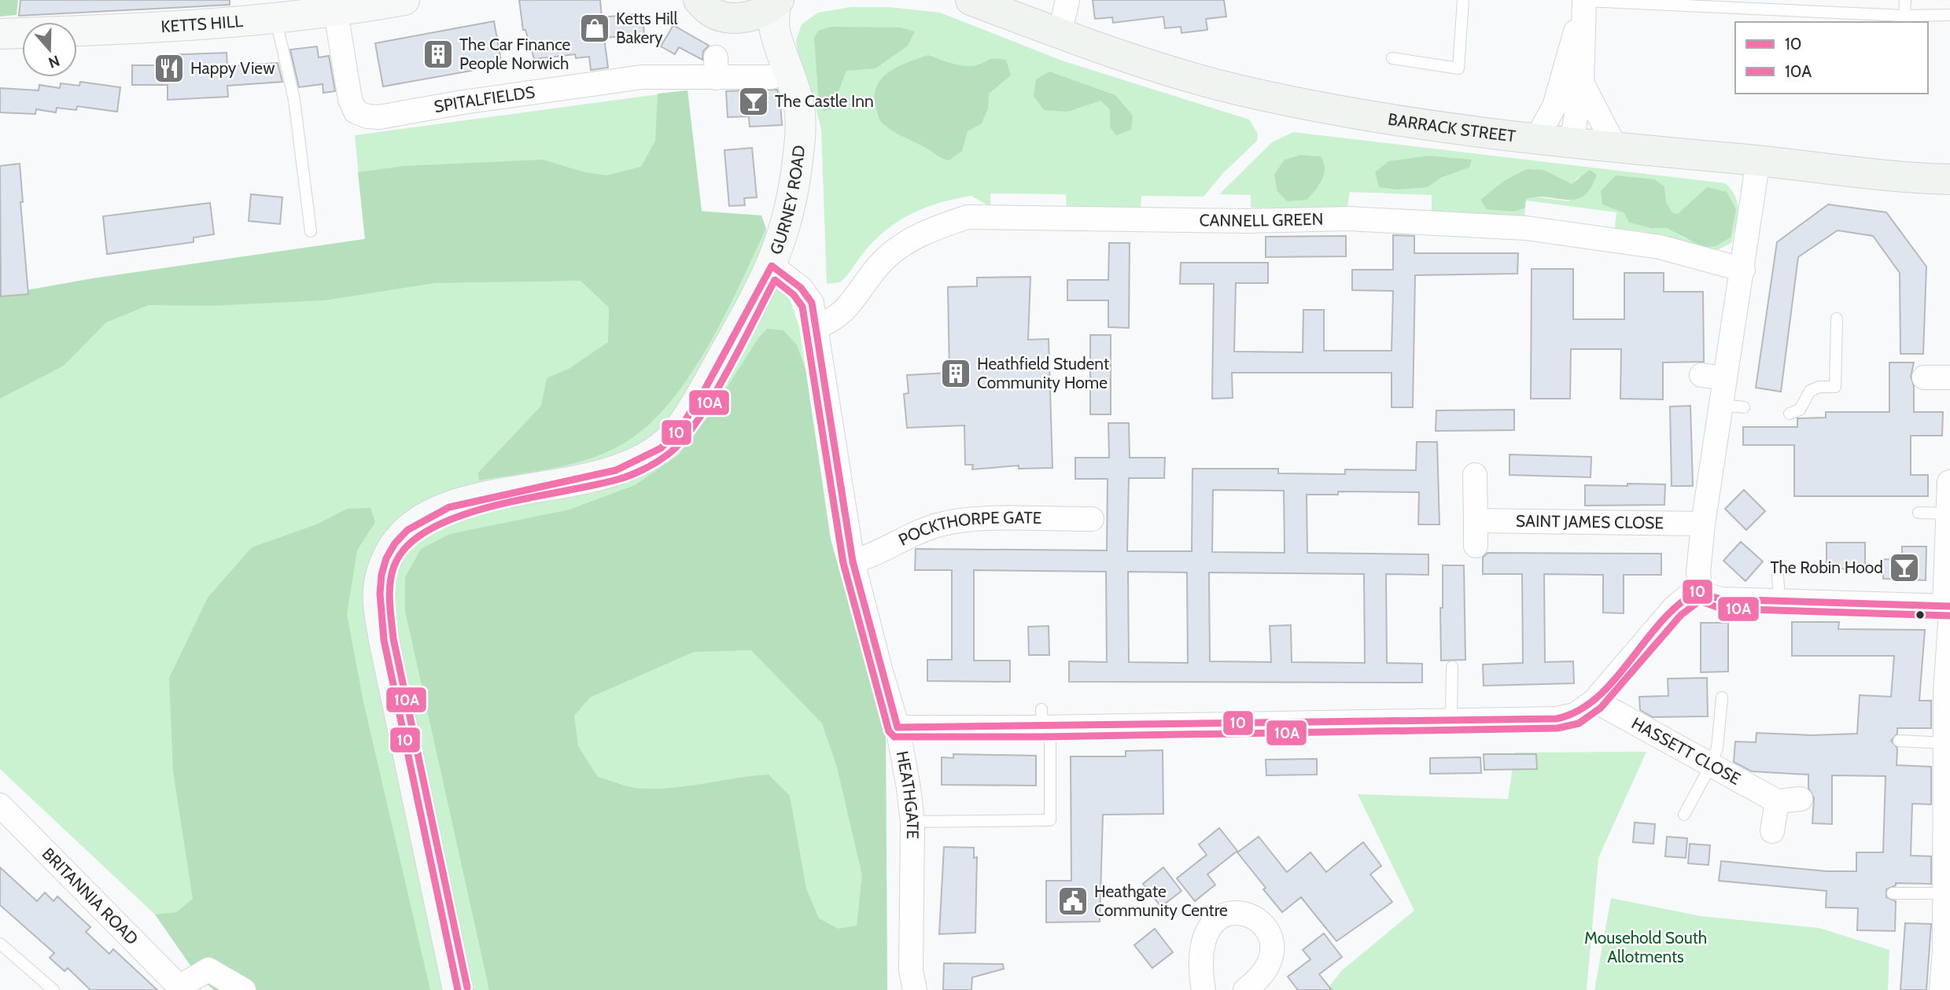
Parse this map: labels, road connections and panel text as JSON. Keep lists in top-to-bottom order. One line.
{"streets":{"main road":["BARRACK STREET"],"street":["KETTS HILL","SPITALFIELDS","GURNEY ROAD","CANNELL GREEN","SAINT JAMES CLOSE","POCKTHORPE GATE","HASSETT CLOSE","HEATHGATE","BRITANNIA ROAD"]},"crossings":[["KETTS HILL","SPITALFIELDS"],["SPITALFIELDS","GURNEY ROAD"],["GURNEY ROAD","HEATHGATE"],["CANNELL GREEN","HEATHGATE"],["POCKTHORPE GATE","HEATHGATE"]],"parks":["Mousehold South Allotments"],"places":{"shop":["Ketts Hill Bakery"],"building":["The Car Finance People Norwich","Heathfield Student Community Home"],"restaurant":["Happy View"],"bar":["The Castle Inn","The Robin Hood"],"public building":["Heathgate Community Centre"]},"lines":["transit line 10","transit line 10A"],"legend":["10","10A"],"north":"bottom"}
